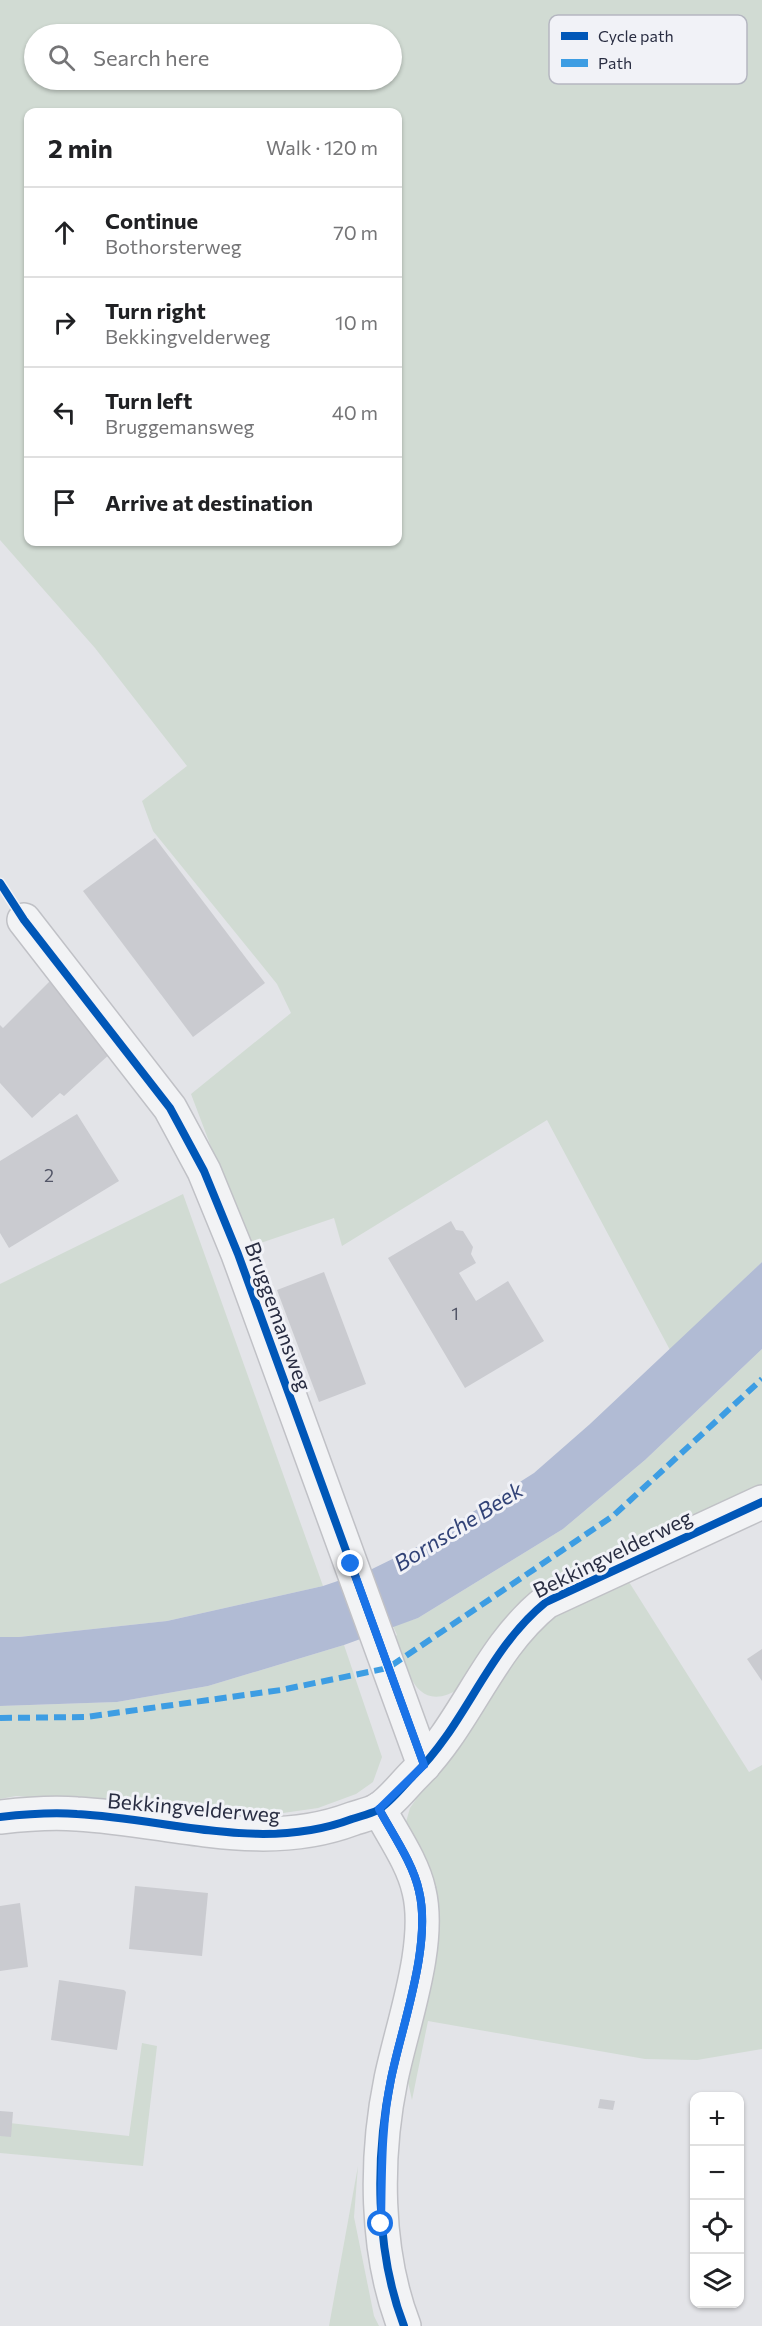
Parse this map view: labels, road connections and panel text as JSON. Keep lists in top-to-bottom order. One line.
{"streets":{"street":["Bruggemansweg","Bekkingvelderweg"]},"crossings":[["Bruggemansweg","Bekkingvelderweg"]],"water":["Bornsche Beek"],"house_numbers":["2","1"],"legend":["Cycle path","Path"],"page":{"search":"Search here","heading":["2 min","Walk · 120 m"],"list":[["Continue","Bothorsterweg","70 m"],["Turn right","Bekkingvelderweg","10 m"],["Turn left","Bruggemansweg","40 m"],"Arrive at destination"],"map_buttons":["+","−"]}}
